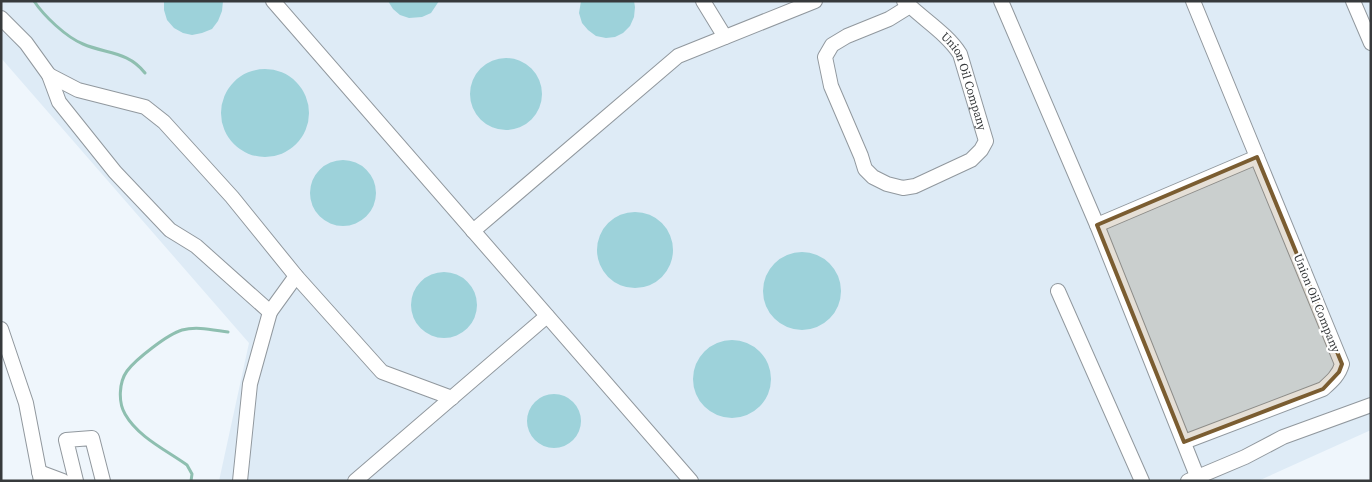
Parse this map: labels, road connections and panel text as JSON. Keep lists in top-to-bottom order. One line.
{"streets":{"street":["Union Oil Company"]}}
